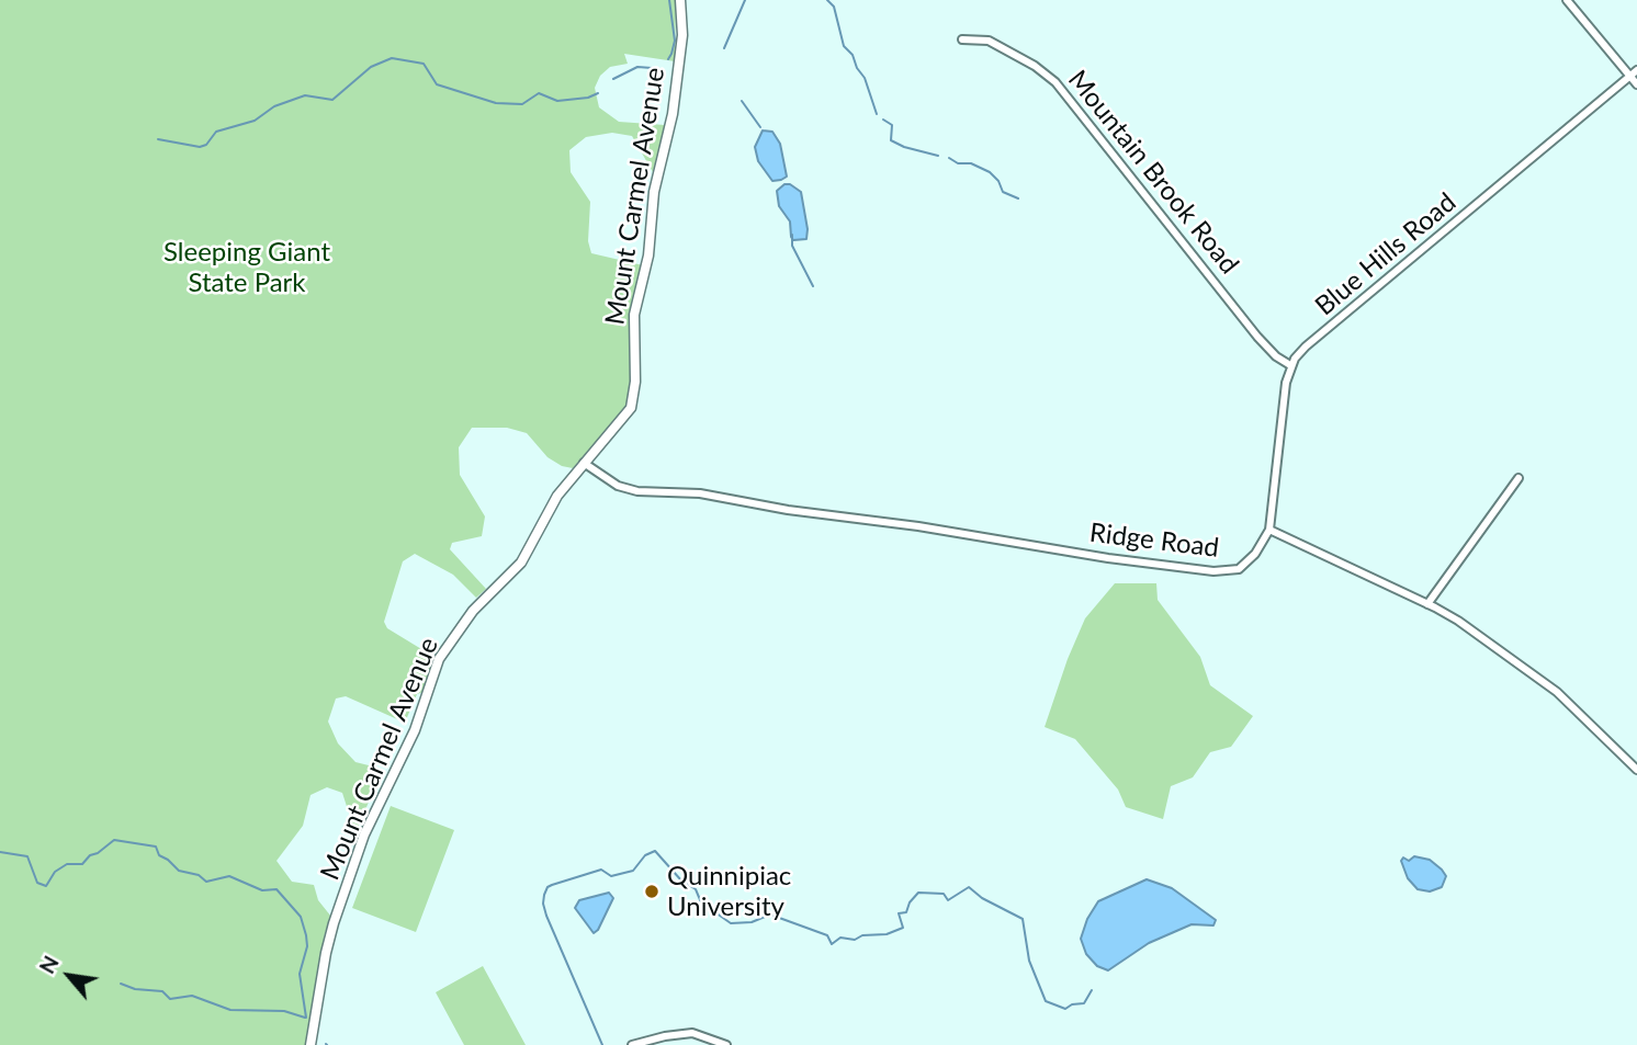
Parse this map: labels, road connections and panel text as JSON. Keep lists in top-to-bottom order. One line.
{"streets":{"main road":["Mount Carmel Avenue"],"street":["Mountain Brook Road","Blue Hills Road","Ridge Road"]},"crossings":[["Mountain Brook Road","Blue Hills Road"],["Mount Carmel Avenue","Ridge Road"]],"parks":["Sleeping Giant State Park"],"places":["Quinnipiac University"],"north":"top left"}
